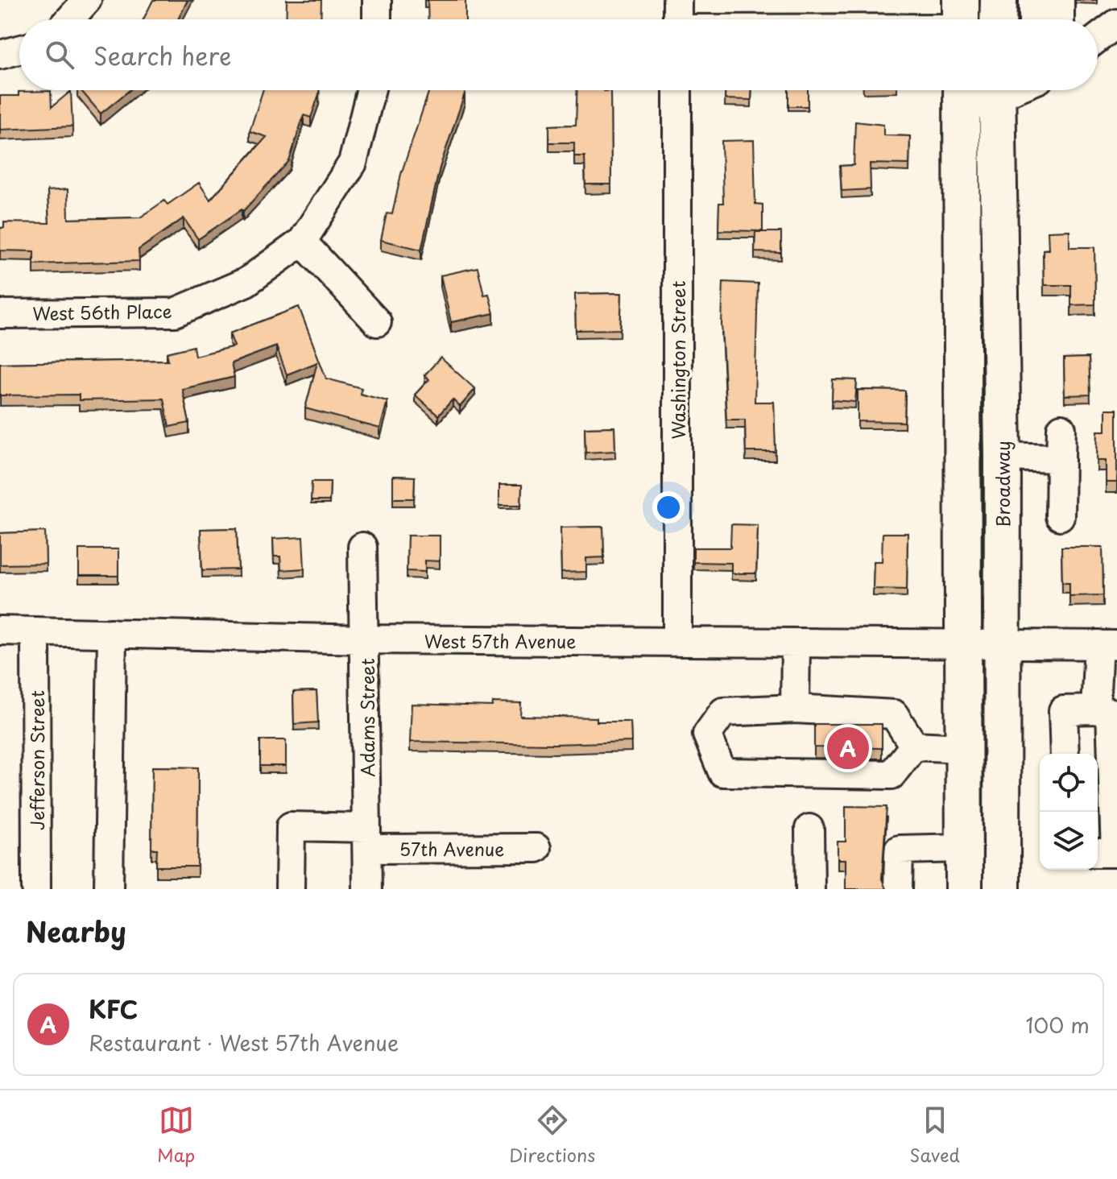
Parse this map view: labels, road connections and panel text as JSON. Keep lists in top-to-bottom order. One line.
{"streets":{"main road":["Broadway"],"street":["West 56th Place","Washington Street","West 57th Avenue","Adams Street","Jefferson Street","57th Avenue"]},"crossings":[["Washington Street","West 57th Avenue"],["Broadway","West 57th Avenue"],["West 57th Avenue","Adams Street"],["West 57th Avenue","Jefferson Street"],["Adams Street","57th Avenue"]],"page":{"search":"Search here","pins":"A","heading":"Nearby","list":[{"mark":"A","name":"KFC","note":"Restaurant · West 57th Avenue","value":"100 m"}],"nav":["Map","Directions","Saved"]}}
